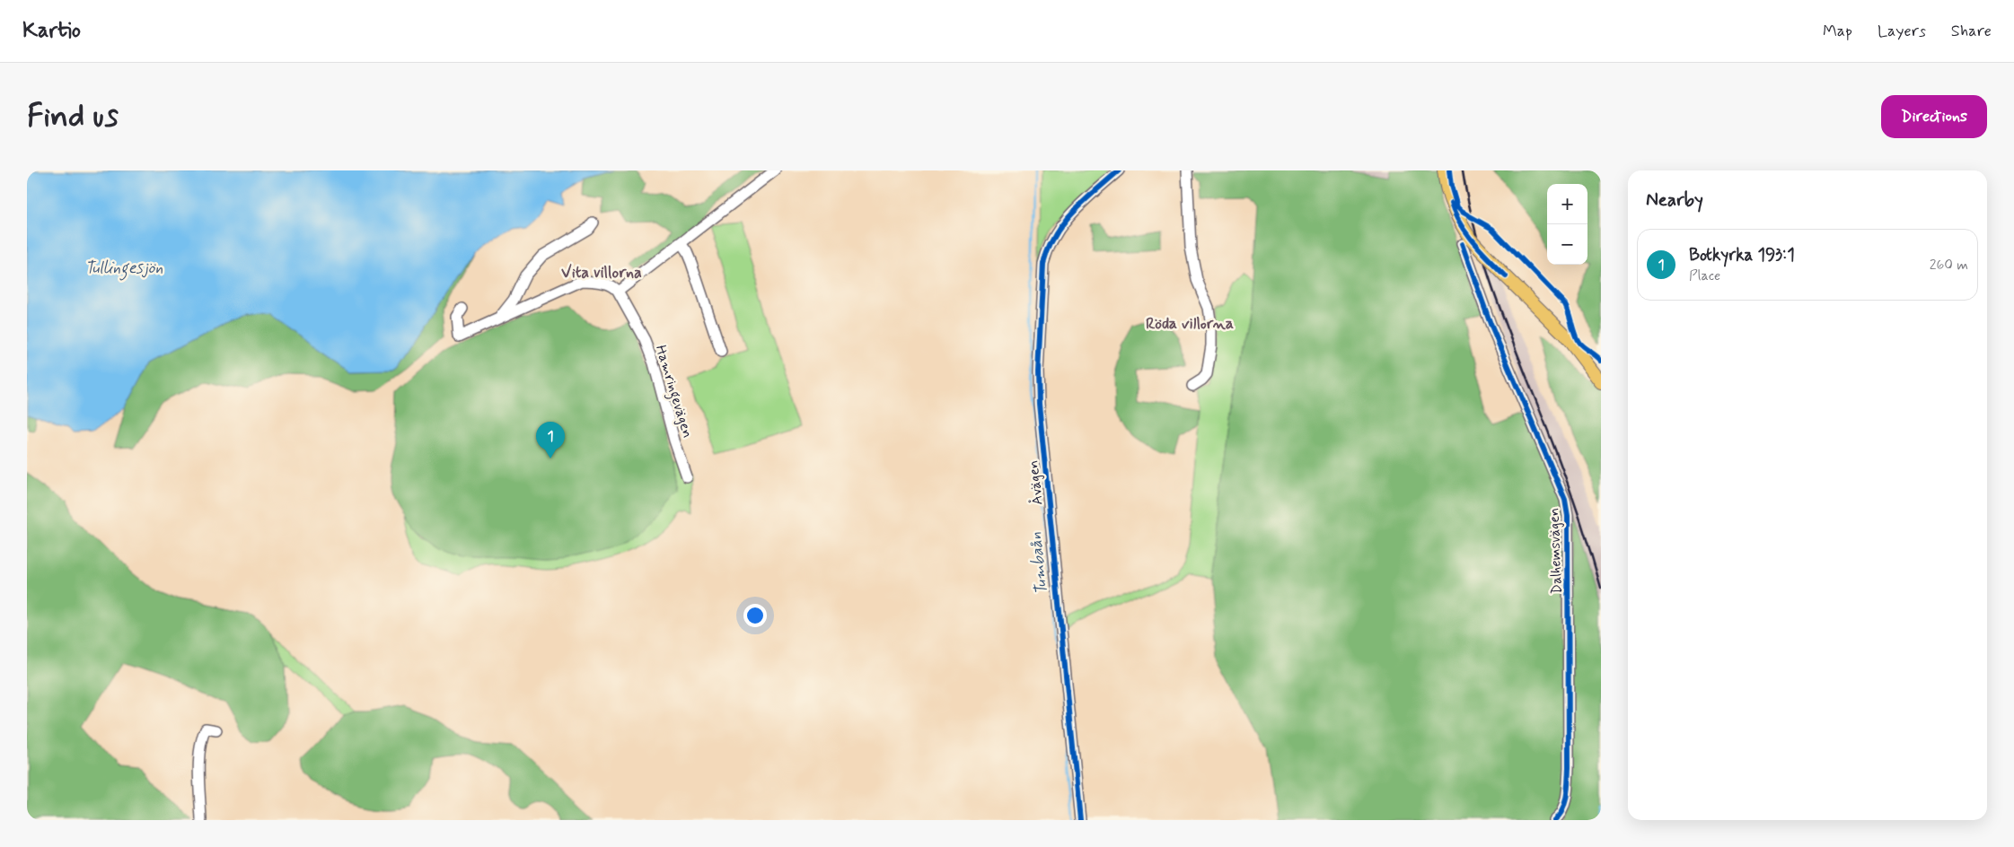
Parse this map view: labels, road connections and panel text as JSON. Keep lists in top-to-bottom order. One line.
{"streets":{"street":["Hamringevägen","Åvägen","Dalhemsvägen"]},"districts":["Vita villorna","Röda villorna"],"water":["Tullingesjön","Tumbaån"],"page":{"header":"Kartio","nav":["Map","Layers","Share"],"buttons":"Directions","title":"Find us","heading":"Nearby","map_buttons":["+","−"],"list":[{"mark":"1","name":"Botkyrka 193:1","note":"Place","value":"260 m"}],"pins":"1"}}
